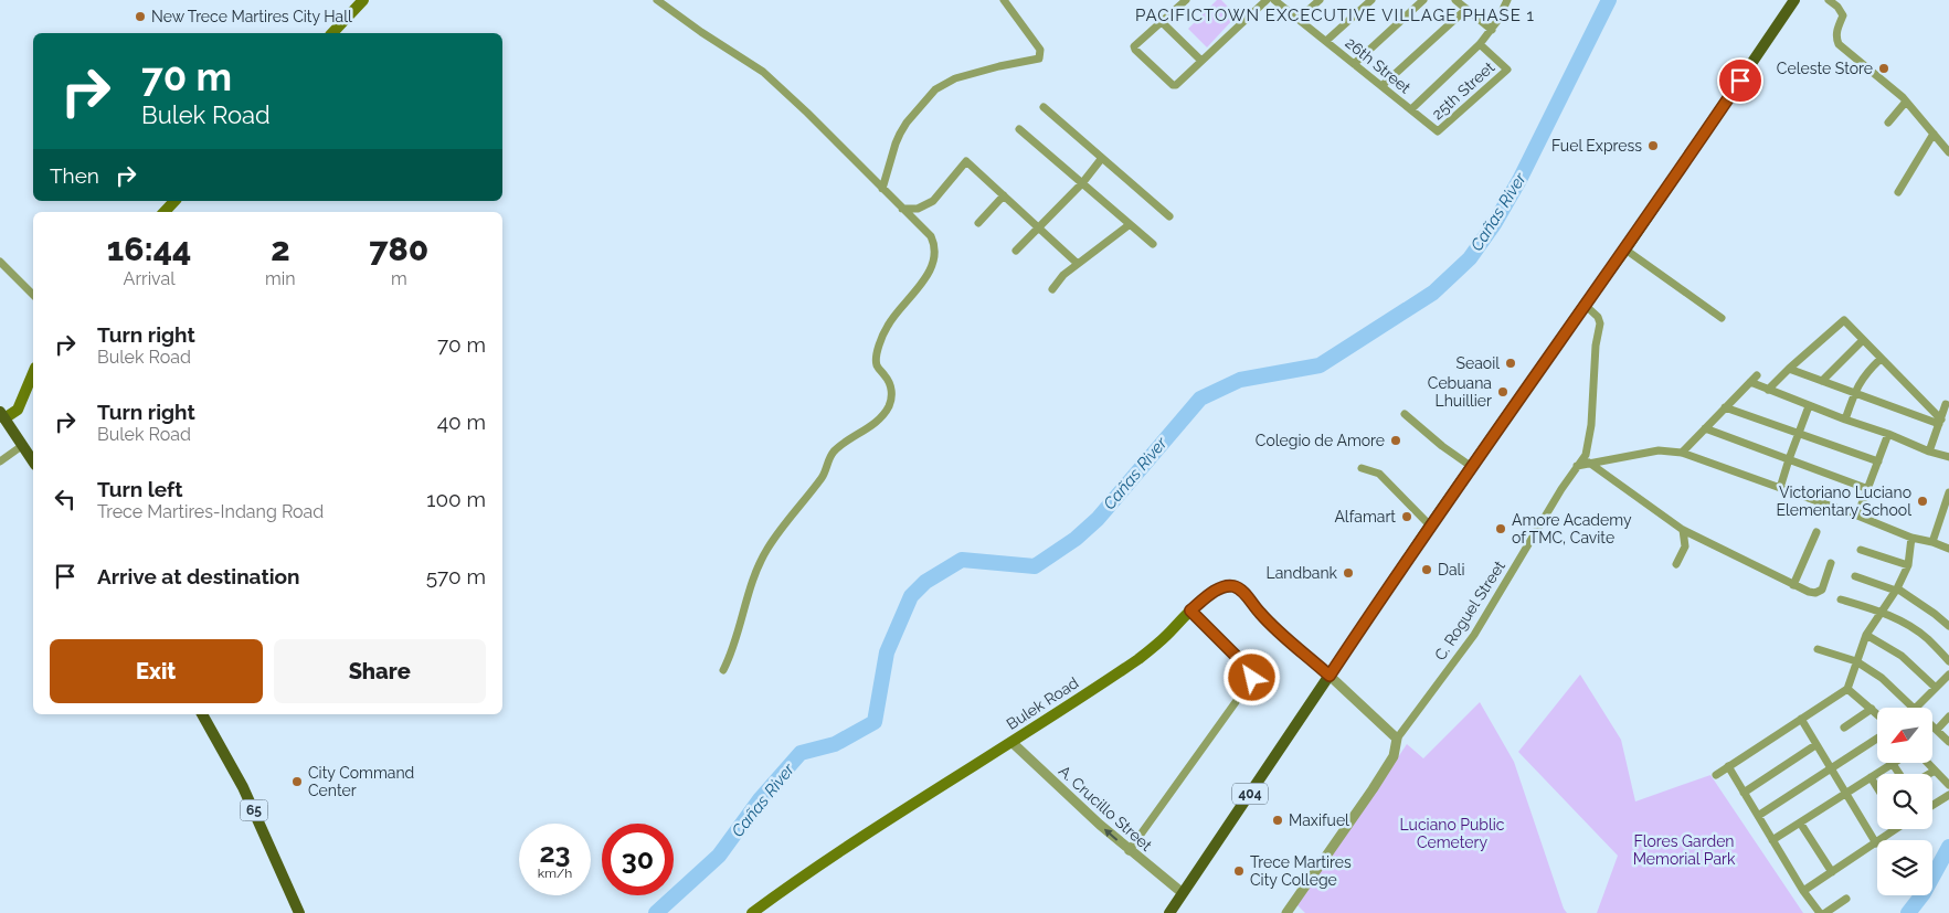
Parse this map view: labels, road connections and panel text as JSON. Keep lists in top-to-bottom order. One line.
{"streets":{"main road":["Bulek Road","404","65"],"street":["26th Street","25th Street","C. Roguel Street","A. Crucillo Street"]},"crossings":[["26th Street","25th Street"],["C. Roguel Street","404"],["Bulek Road","404"],["Bulek Road","A. Crucillo Street"],["404","A. Crucillo Street"]],"one_way":["A. Crucillo Street"],"districts":["PACIFICTOWN EXCECUTIVE VILLAGE PHASE 1"],"water":["Cañas River"],"parks":["Luciano Public Cemetery","Flores Garden Memorial Park"],"places":["New Trece Martires City Hall","Celeste Store","Fuel Express","Seaoil","Cebuana Lhuillier","Colegio de Amore","Victoriano Luciano Elementary School","Alfamart","Amore Academy of TMC, Cavite","Dali","Landbank","City Command Center","Maxifuel","Trece Martires City College"],"north":"bottom left","page":{"turn":["70 m","Bulek Road"],"then":"Then","eta":["16:44","Arrival","2","min","780","m"],"list":[{"name":"Turn right","note":"Bulek Road","value":"70 m"},{"name":"Turn right","note":"Bulek Road","value":"40 m"},{"name":"Turn left","note":"Trece Martires-Indang Road","value":"100 m"},{"name":"Arrive at destination","value":"570 m"}],"buttons":["Exit","Share"],"speed":"23 km/h","limit":"30"}}
